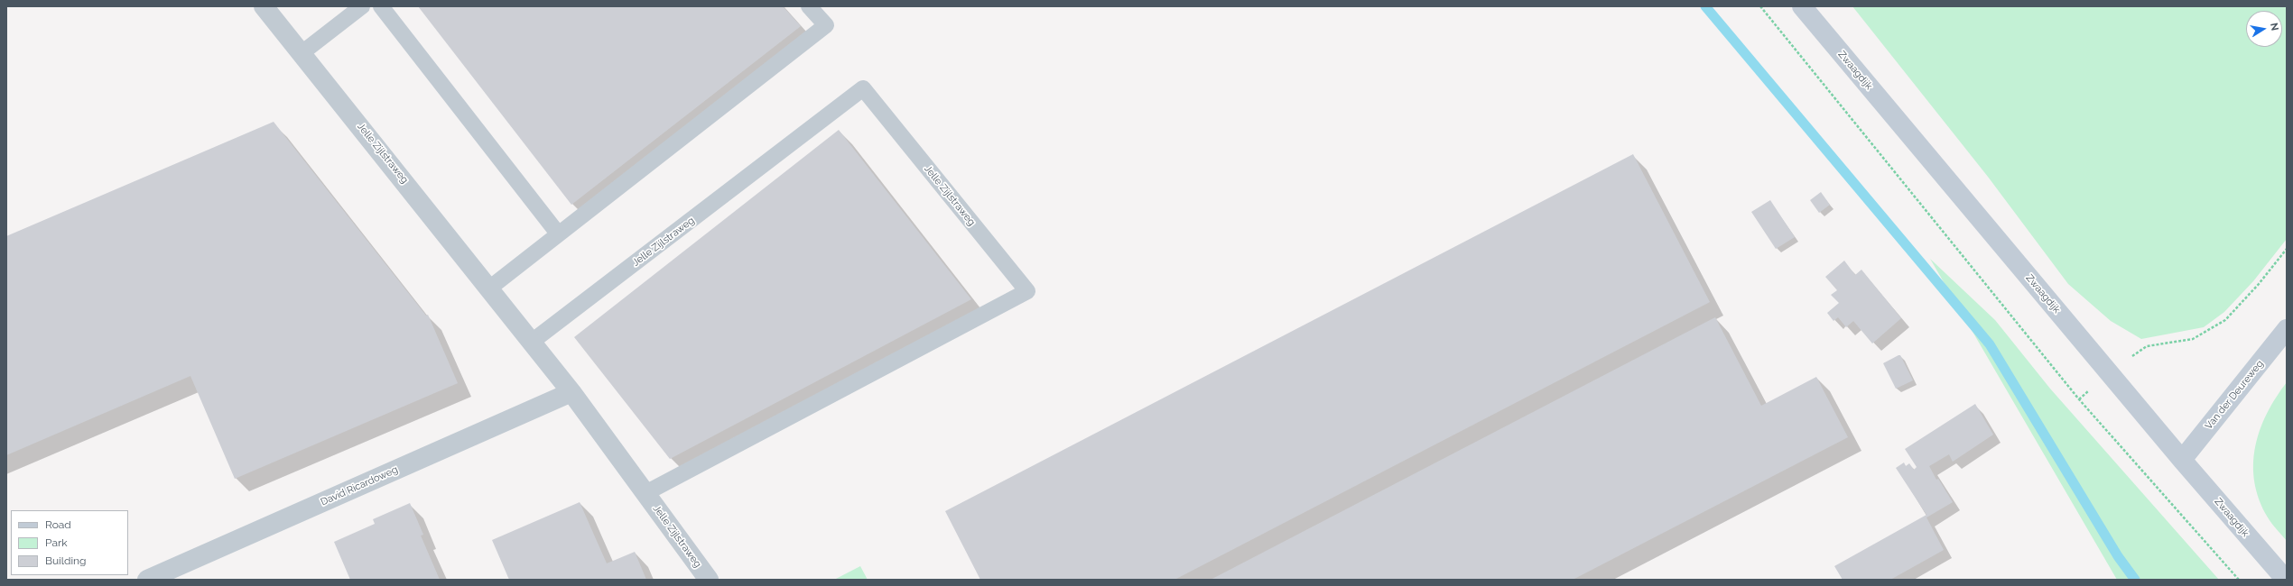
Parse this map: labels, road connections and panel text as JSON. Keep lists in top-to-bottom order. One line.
{"streets":{"street":["Zwaagdijk","Jelle Zijlstraweg","Van der Deureweg","David Ricardoweg"]},"crossings":[["Zwaagdijk","Van der Deureweg"],["Jelle Zijlstraweg","David Ricardoweg"]],"legend":["Road","Park","Building"],"north":"right"}
